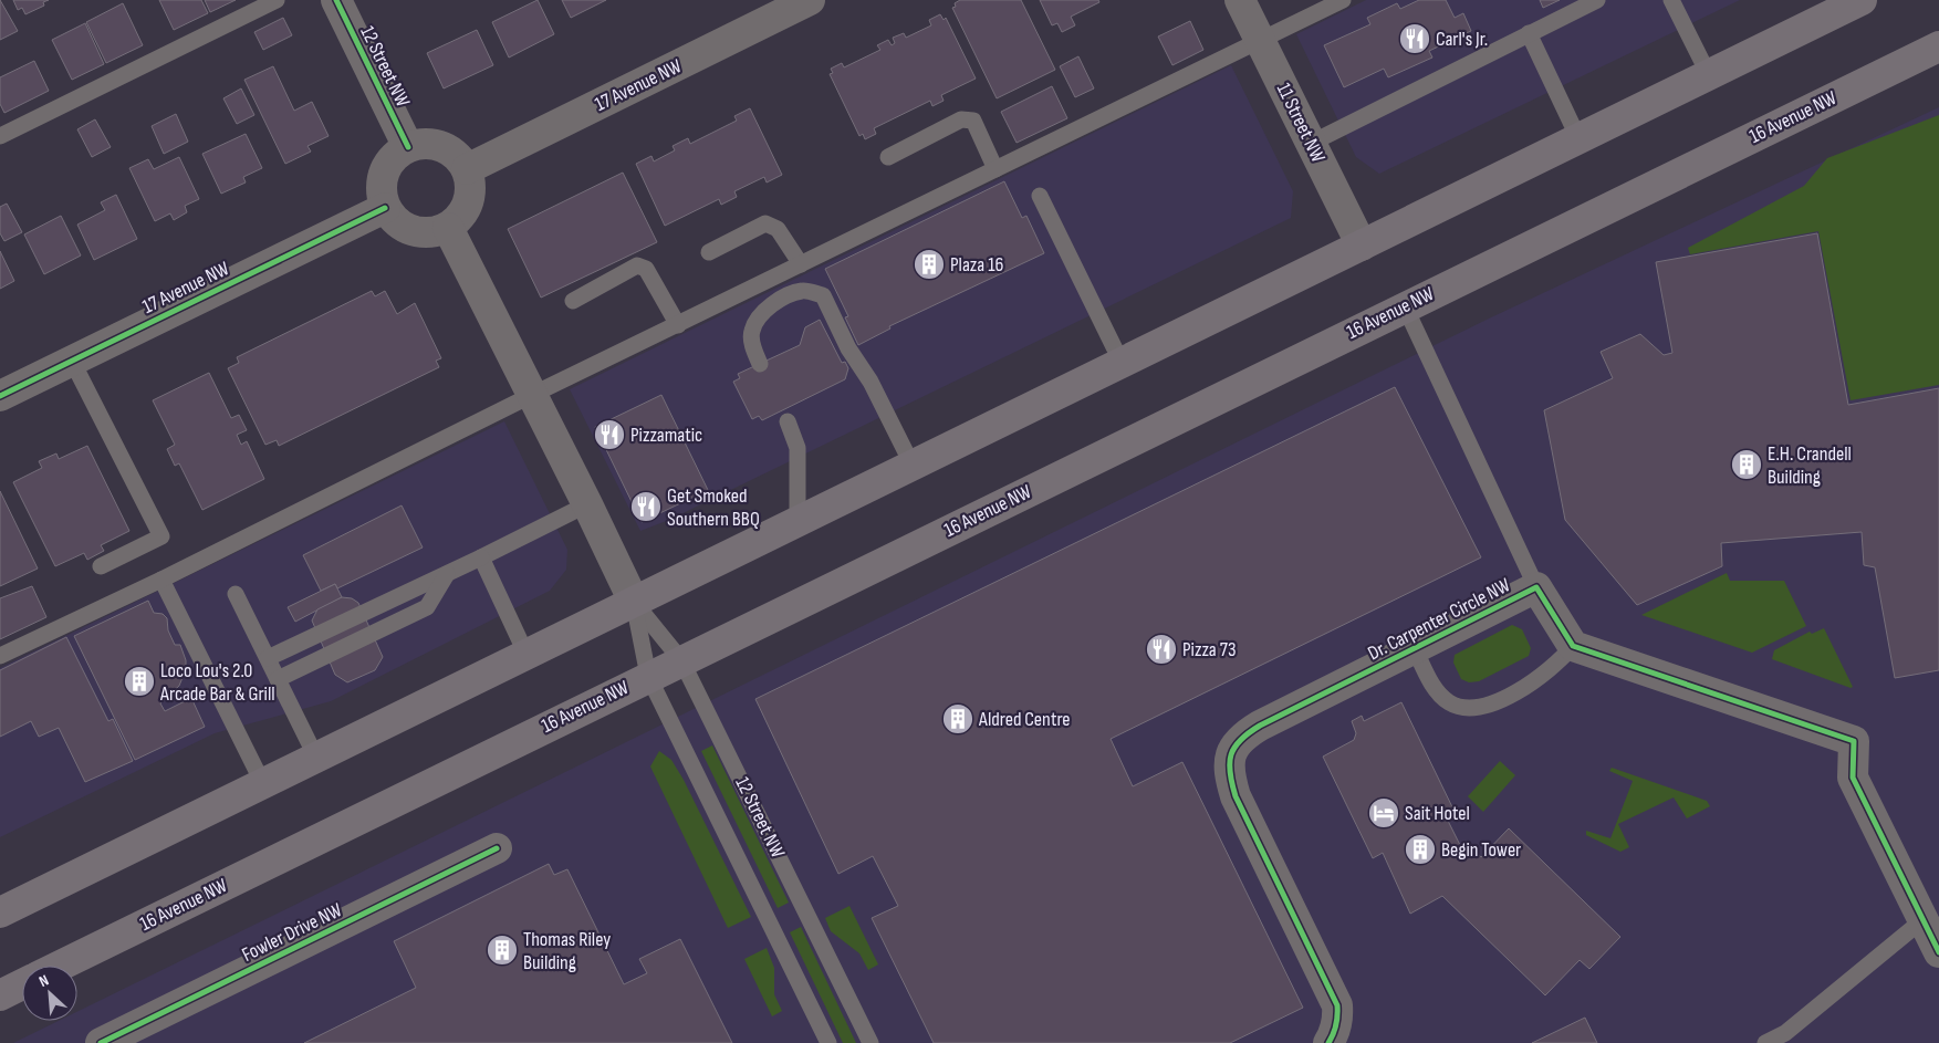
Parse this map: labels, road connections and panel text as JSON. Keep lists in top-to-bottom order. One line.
{"streets":{"highway":["16 Avenue NW"],"street":["12 Street NW","17 Avenue NW","11 Street NW","Dr. Carpenter Circle NW","Fowler Drive NW"]},"crossings":[["12 Street NW","17 Avenue NW"],["12 Street NW","16 Avenue NW"]],"places":{"restaurant":["Carl's Jr.","Pizzamatic","Get Smoked Southern BBQ","Pizza 73"],"building":["Plaza 16","E.H. Crandell Building","Loco Lou's 2.0 Arcade Bar & Grill","Aldred Centre","Begin Tower","Thomas Riley Building"],"hotel":["Sait Hotel"]},"north":"top left"}
